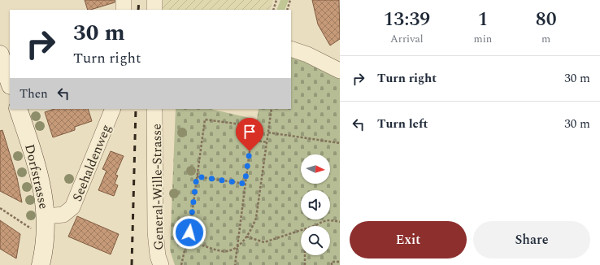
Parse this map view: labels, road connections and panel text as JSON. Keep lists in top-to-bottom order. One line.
{"streets":{"street":["Seehaldenweg","Dorfstrasse","General-Wille-Strasse"]},"crossings":[["Seehaldenweg","Dorfstrasse"]],"north":"right","page":{"eta":["13:39","Arrival","1","min","80","m"],"turn":["30 m","Turn right"],"list":[{"name":"Turn right","value":"30 m"},{"name":"Turn left","value":"30 m"}],"then":"Then","buttons":["Exit","Share"]}}
